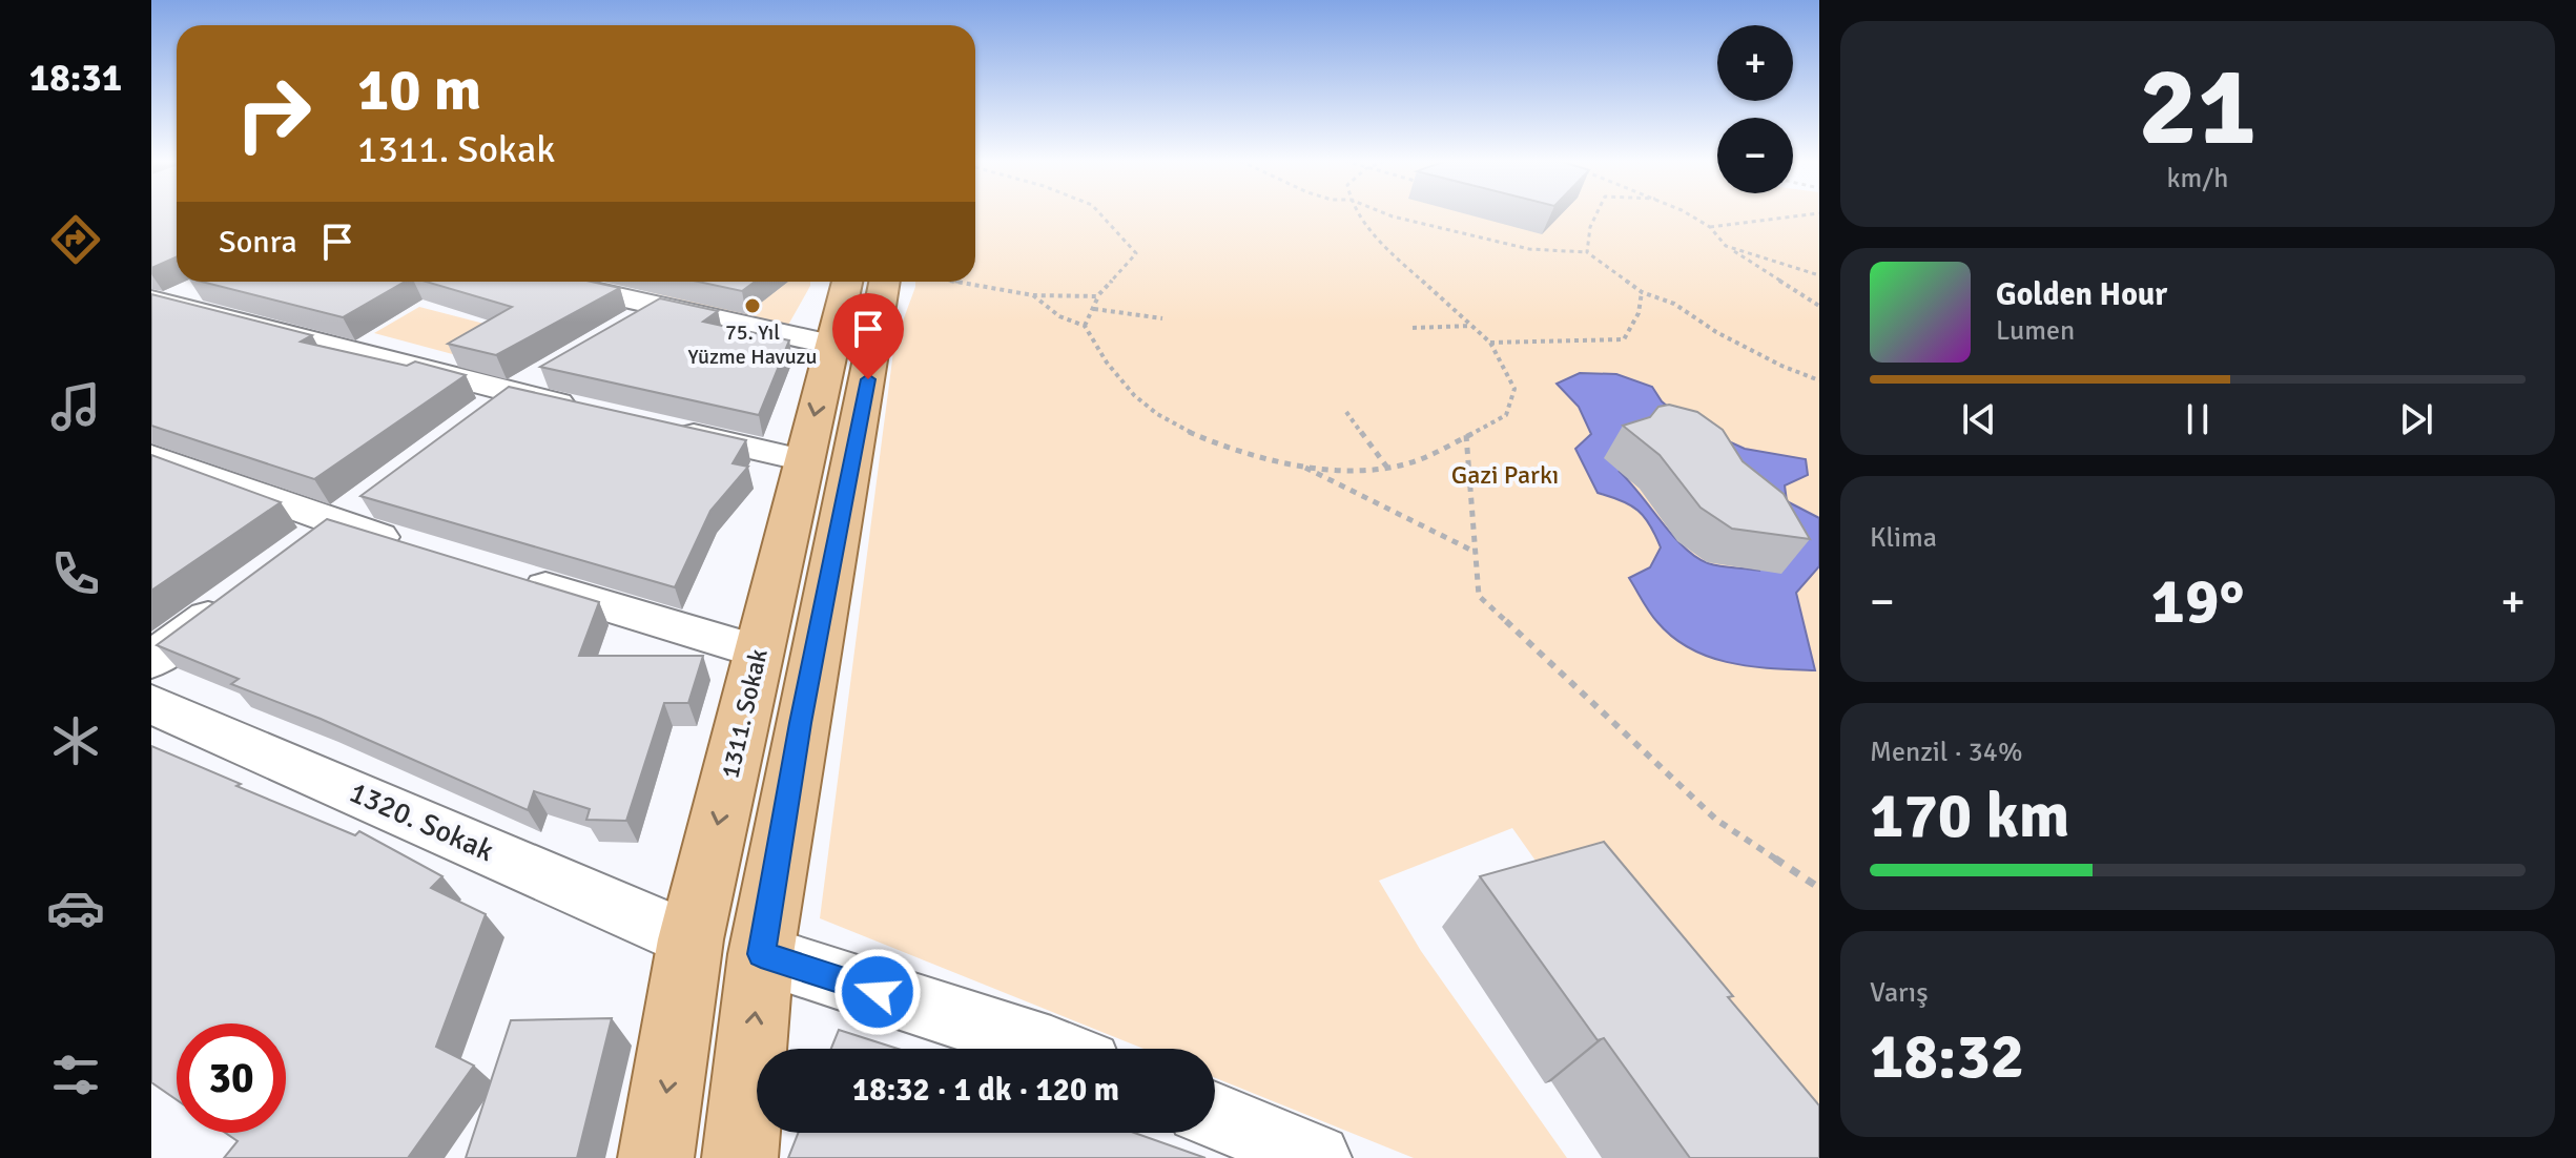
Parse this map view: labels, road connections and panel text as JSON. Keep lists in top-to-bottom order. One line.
{"streets":{"main road":["1311. Sokak"],"street":["1320. Sokak"]},"crossings":[["1311. Sokak","1320. Sokak"]],"parks":["Gazi Parkı"],"places":["75. Yıl Yüzme Havuzu"],"page":{"tabs":"18:31","tile":[["21","km/h"],"Klima",["Menzil · 34%","170 km"],["Varış","18:32"]],"map_buttons":["+","−"],"turn":["10 m","1311. Sokak"],"then":"Sonra","song":["Golden Hour","Lumen"],"heat":["−","19°","+"],"limit":"30","trip":"18:32 · 1 dk · 120 m"}}
